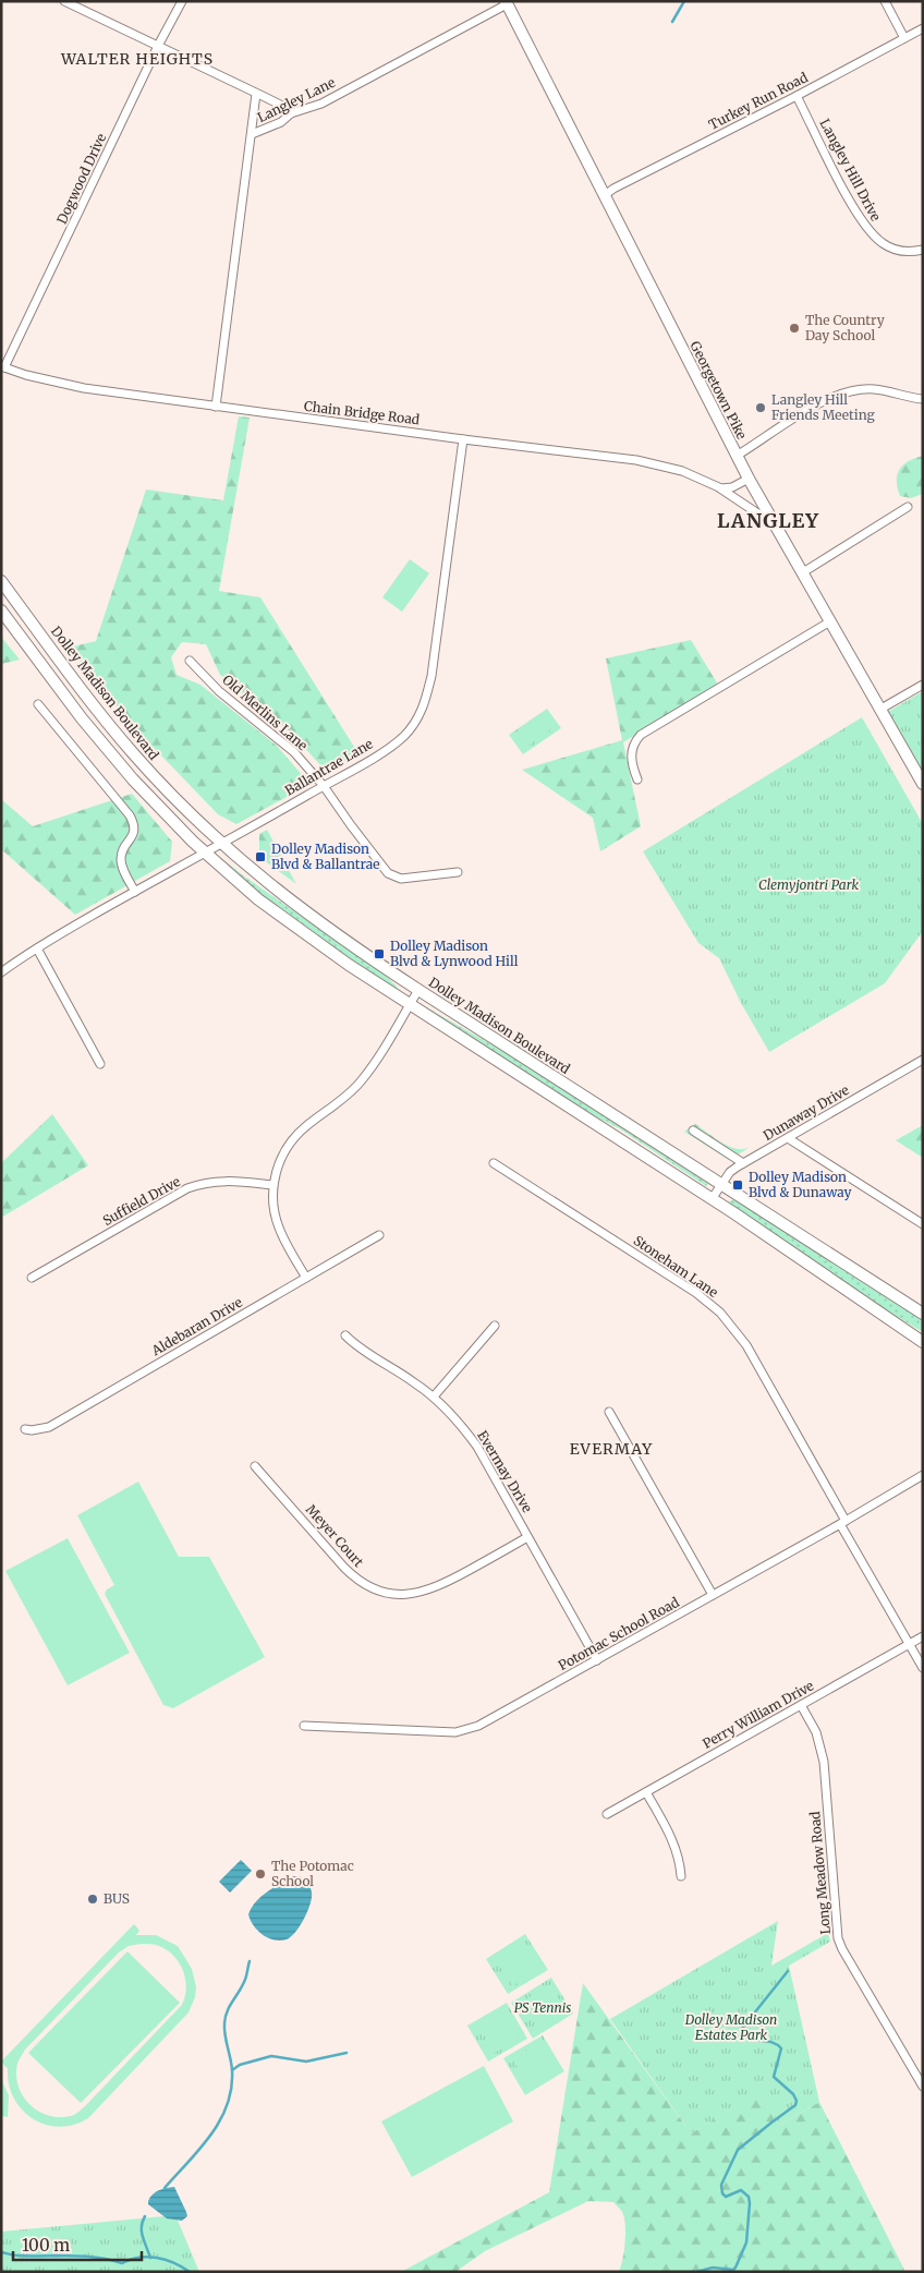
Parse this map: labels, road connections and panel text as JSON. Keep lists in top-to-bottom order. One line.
{"streets":{"main road":["Georgetown Pike","Dolley Madison Boulevard"],"street":["Langley Lane","Turkey Run Road","Langley Hill Drive","Dogwood Drive","Chain Bridge Road","Old Merlins Lane","Ballantrae Lane","Dunaway Drive","Suffield Drive","Stoneham Lane","Aldebaran Drive","Evermay Drive","Meyer Court","Potomac School Road","Perry William Drive","Long Meadow Road"]},"crossings":[["Langley Lane","Georgetown Pike"],["Langley Lane","Chain Bridge Road"],["Turkey Run Road","Langley Hill Drive"],["Turkey Run Road","Georgetown Pike"],["Dogwood Drive","Chain Bridge Road"],["Georgetown Pike","Chain Bridge Road"],["Chain Bridge Road","Ballantrae Lane"],["Dolley Madison Boulevard","Ballantrae Lane"],["Dolley Madison Boulevard","Dunaway Drive"],["Old Merlins Lane","Ballantrae Lane"],["Stoneham Lane","Potomac School Road"],["Stoneham Lane","Perry William Drive"],["Evermay Drive","Meyer Court"],["Evermay Drive","Potomac School Road"],["Perry William Drive","Long Meadow Road"]],"districts":["WALTER HEIGHTS","LANGLEY","EVERMAY"],"parks":["Clemyjontri Park","PS Tennis","Dolley Madison Estates Park"],"places":{"other":["The Country Day School","Langley Hill Friends Meeting","The Potomac School","BUS"],"transit":["Dolley Madison Blvd & Ballantrae","Dolley Madison Blvd & Lynwood Hill","Dolley Madison Blvd & Dunaway"]},"scale_bar":"100 m"}
